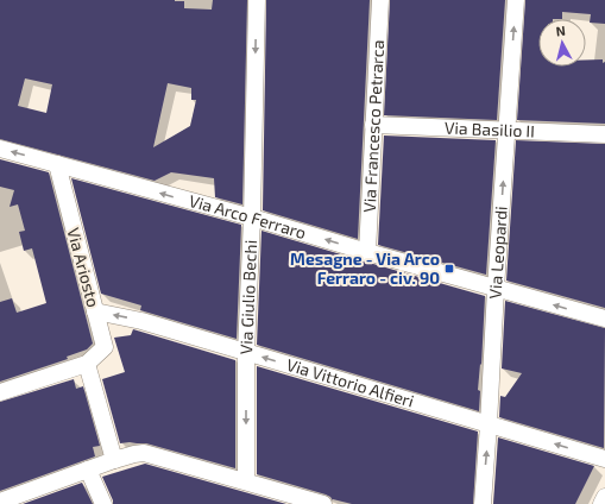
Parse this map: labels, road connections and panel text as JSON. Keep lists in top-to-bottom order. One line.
{"streets":{"street":["Via Francesco Petrarca","Via Basilio II","Via Arco Ferraro","Via Leopardi","Via Ariosto","Via Giulio Bechi","Via Vittorio Alfieri"]},"crossings":[["Via Francesco Petrarca","Via Basilio II"],["Via Francesco Petrarca","Via Arco Ferraro"],["Via Basilio II","Via Leopardi"],["Via Arco Ferraro","Via Leopardi"],["Via Arco Ferraro","Via Ariosto"],["Via Arco Ferraro","Via Giulio Bechi"],["Via Leopardi","Via Vittorio Alfieri"],["Via Ariosto","Via Vittorio Alfieri"],["Via Giulio Bechi","Via Vittorio Alfieri"]],"one_way":["Via Arco Ferraro","Via Leopardi","Via Giulio Bechi"],"places":{"transit":["Mesagne - Via Arco Ferraro - civ. 90"]},"north":"top"}
